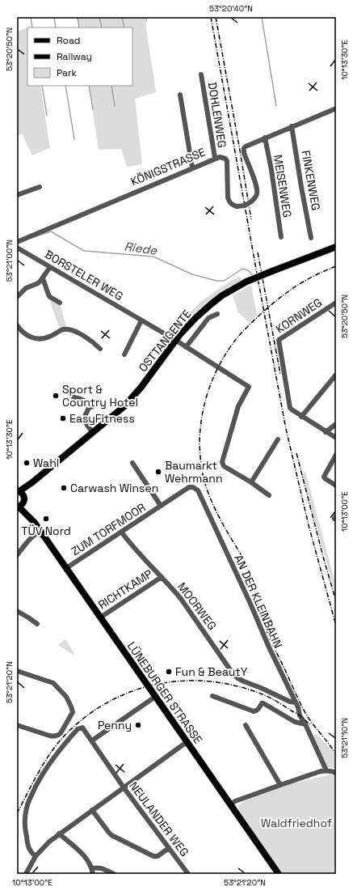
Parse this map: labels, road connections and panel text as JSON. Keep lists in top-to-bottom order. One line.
{"streets":{"main road":["OSTTANGENTE","LÜNEBURGER STRASSE"],"street":["DOHLENWEG","KÖNIGSTRASSE","FINKENWEG","MEISENWEG","BORSTELER WEG","KORNWEG","ZUM TORFMOOR","RICHTKAMP","AN DER KLEINBAHN","MOORWEG","NEULANDER WEG"]},"crossings":[["DOHLENWEG","KÖNIGSTRASSE"],["KÖNIGSTRASSE","FINKENWEG"],["KÖNIGSTRASSE","MEISENWEG"],["BORSTELER WEG","OSTTANGENTE"],["OSTTANGENTE","LÜNEBURGER STRASSE"],["ZUM TORFMOOR","AN DER KLEINBAHN"],["ZUM TORFMOOR","MOORWEG"],["ZUM TORFMOOR","LÜNEBURGER STRASSE"],["RICHTKAMP","MOORWEG"],["RICHTKAMP","LÜNEBURGER STRASSE"],["AN DER KLEINBAHN","MOORWEG"]],"water":["Riede"],"parks":["Waldfriedhof"],"places":["Sport & Country Hotel","EasyFitness","Wahl","Baumarkt Wehrmann","Carwash Winsen","TÜV Nord","Fun & BeautY","Penny"],"legend":["Road","Railway","Park"],"coordinates":["53°20'40\"N","53°20'50\"N","10°13'30\"E","53°21'00\"N","10°13'00\"E","53°21'20\"N","53°21'10\"N"]}
